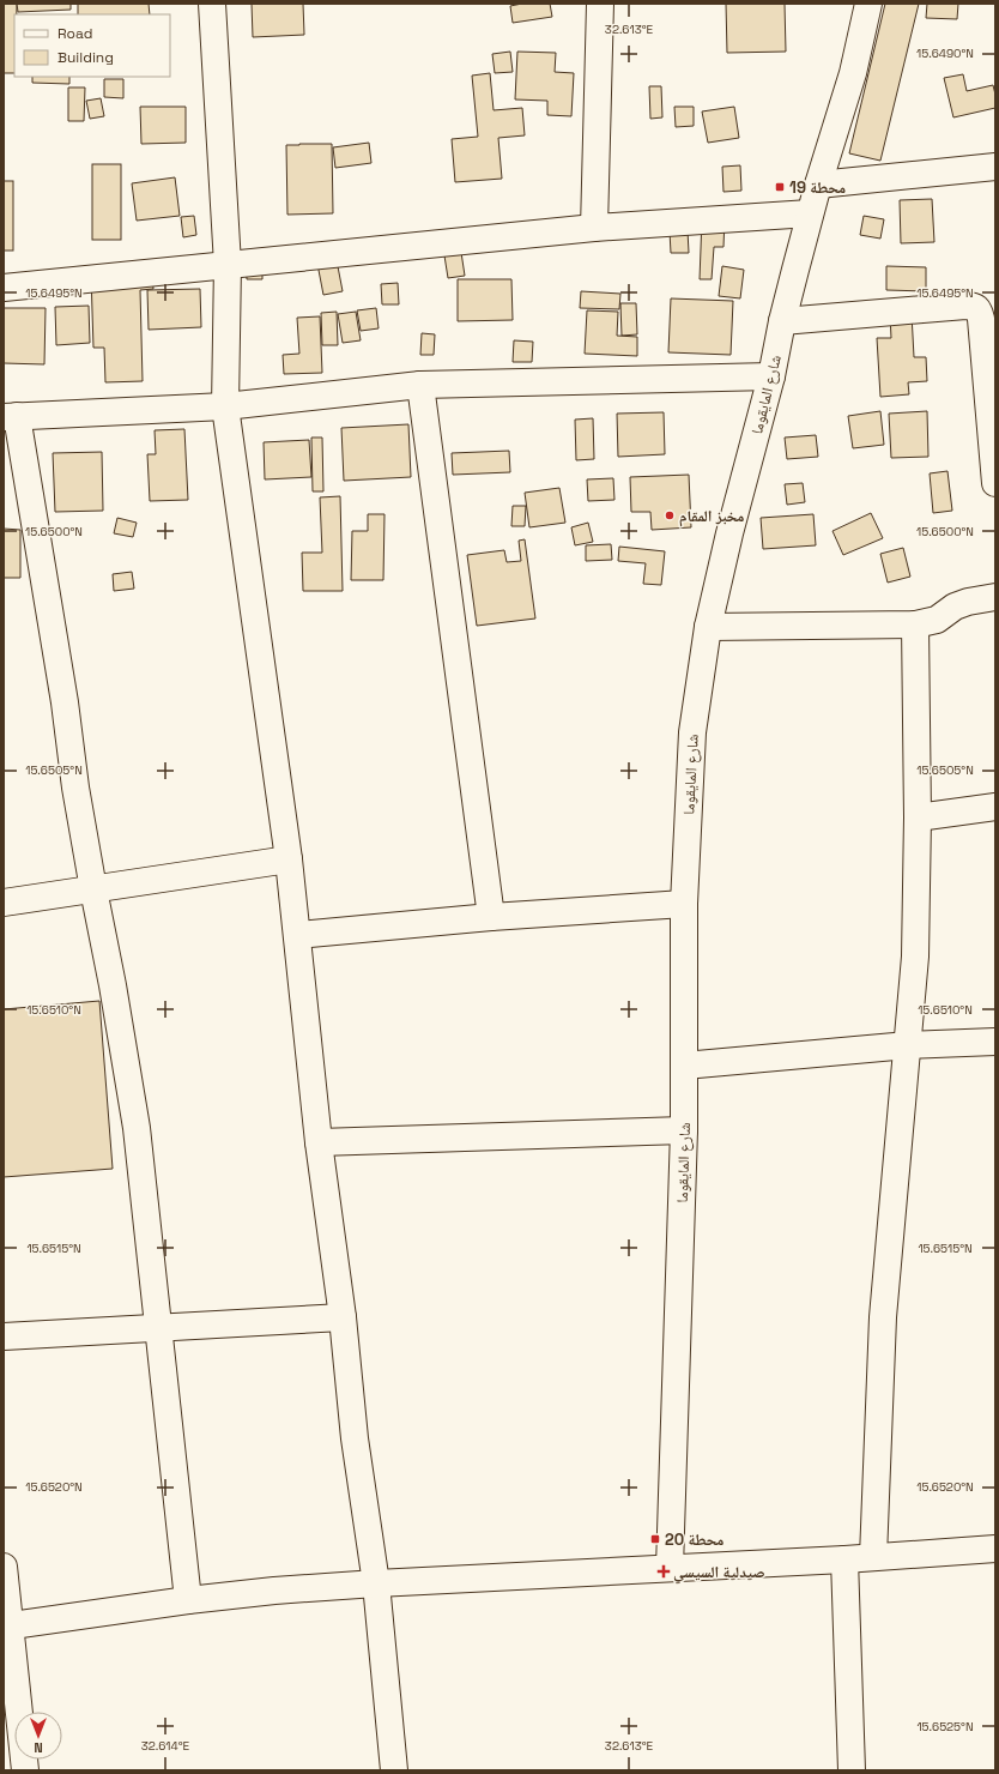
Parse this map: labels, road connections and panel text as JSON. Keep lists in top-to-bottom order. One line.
{"streets":{"street":["شارع المايقوما"]},"places":{"transit":["محطة 19","محطة 20"],"other":["مخبز المقام"],"health":["صيدلية السيسي"]},"legend":["Road","Building"],"north":"bottom","coordinates":["32.613°E","15.6490°N","15.6495°N","15.6500°N","15.6505°N","15.6510°N","15.6515°N","15.6520°N","15.6525°N","32.614°E"]}
